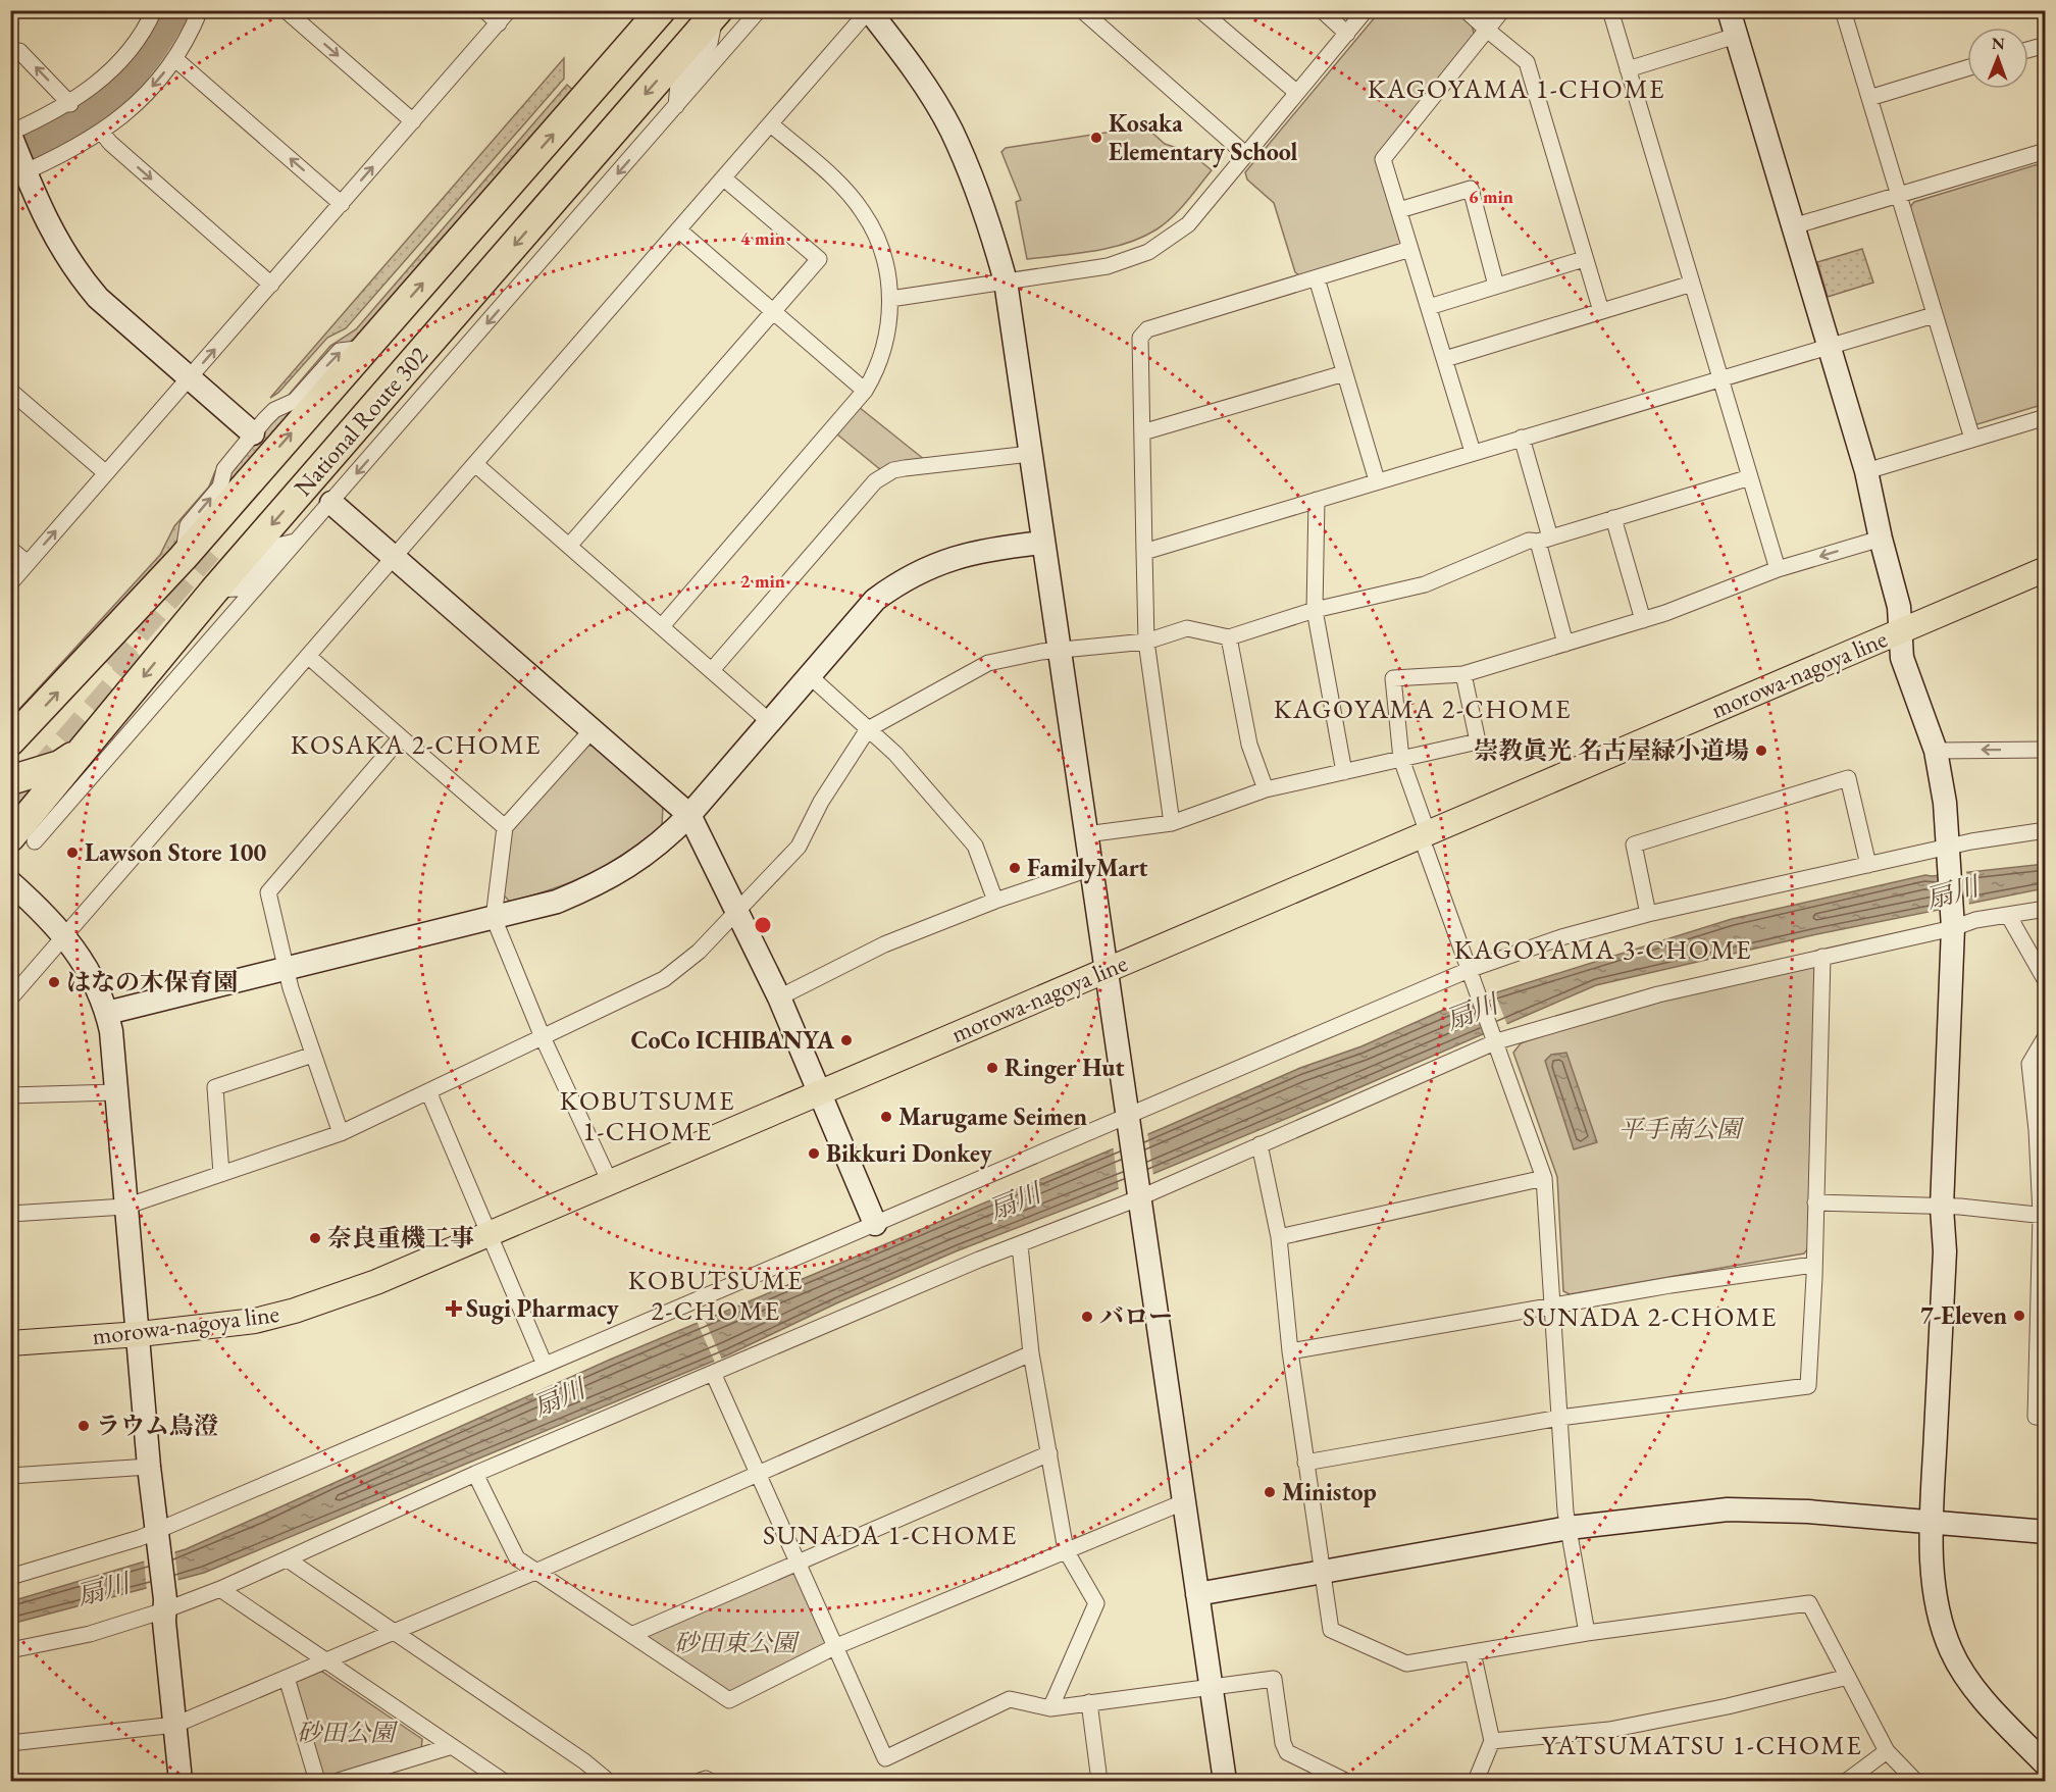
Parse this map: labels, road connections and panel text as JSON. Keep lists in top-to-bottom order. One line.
{"streets":{"highway":["National Route 302"],"main road":["morowa-nagoya line"]},"districts":["KAGOYAMA 1-CHOME","KAGOYAMA 2-CHOME","KOSAKA 2-CHOME","KAGOYAMA 3-CHOME","KOBUTSUME 1-CHOME","KOBUTSUME 2-CHOME","SUNADA 2-CHOME","SUNADA 1-CHOME","YATSUMATSU 1-CHOME"],"water":["扇川"],"parks":["平手南公園","砂田東公園","砂田公園"],"places":{"other":["Kosaka Elementary School","崇教眞光 名古屋緑小道場","Lawson Store 100","FamilyMart","はなの木保育園","CoCo ICHIBANYA","Ringer Hut","Marugame Seimen","Bikkuri Donkey","奈良重機工事","7-Eleven","バロー","ラウム鳥澄","Ministop"],"health":["Sugi Pharmacy"]},"north":"top","rings":["6 min","4 min","2 min"]}
